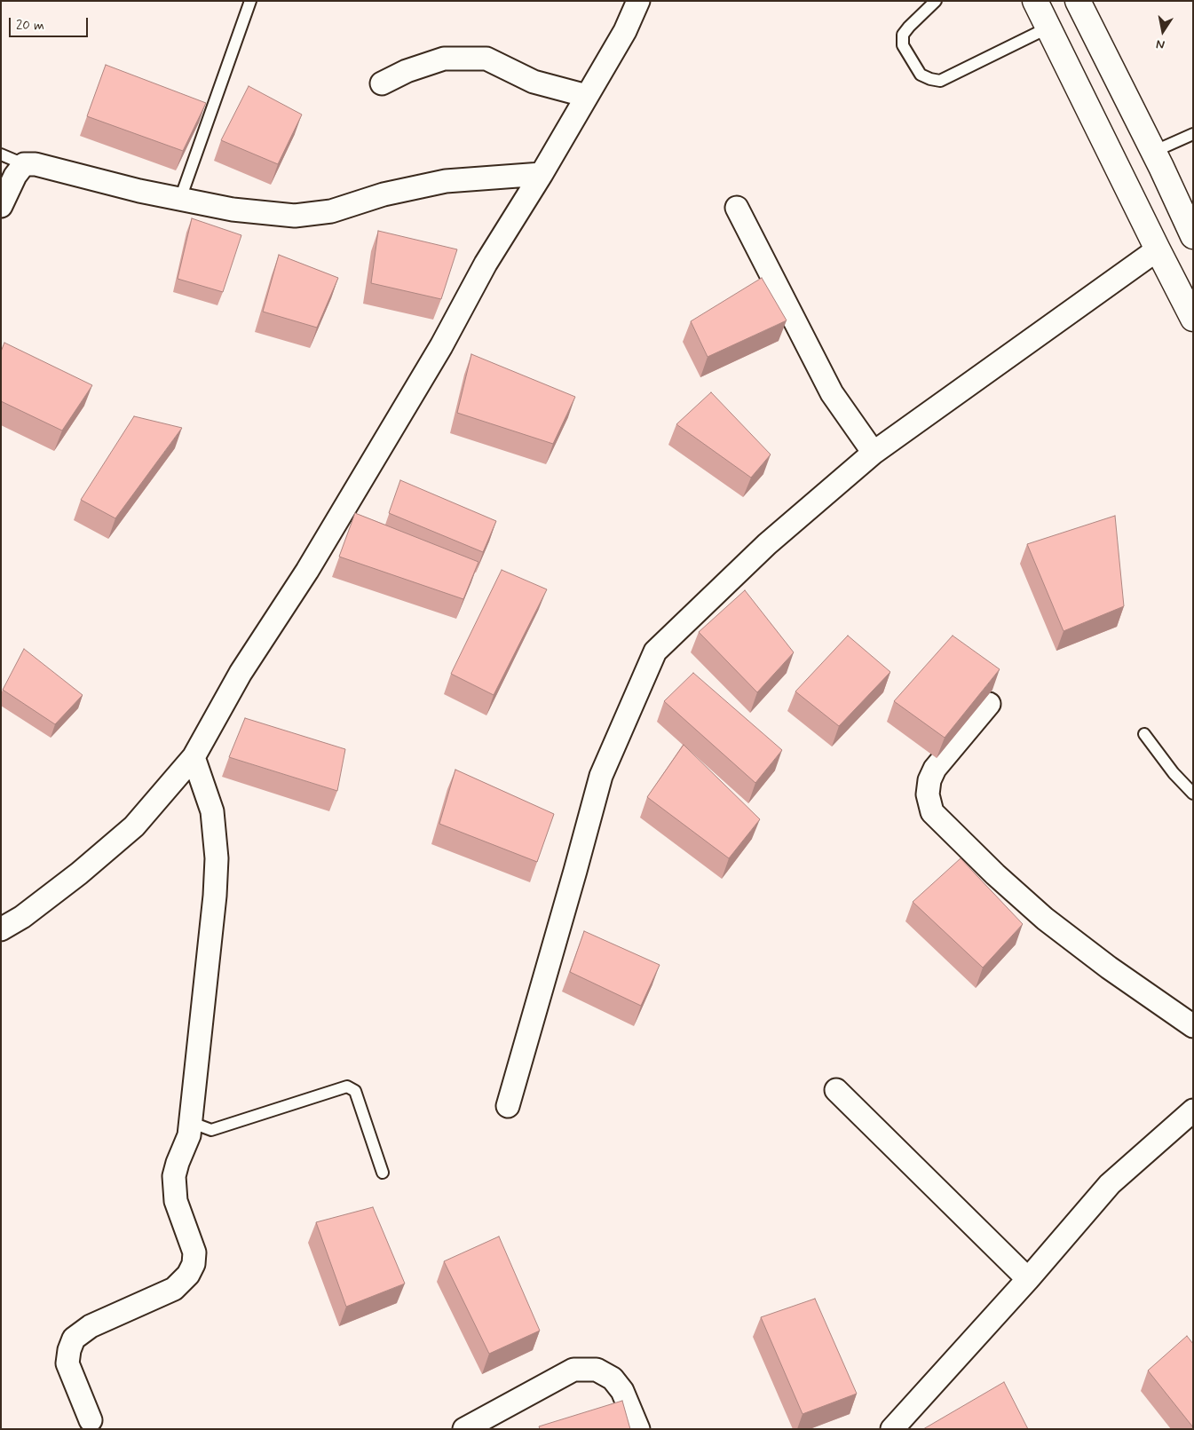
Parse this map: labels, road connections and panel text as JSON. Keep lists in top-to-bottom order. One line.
{"scale_bar":"20 m","north":"bottom"}
